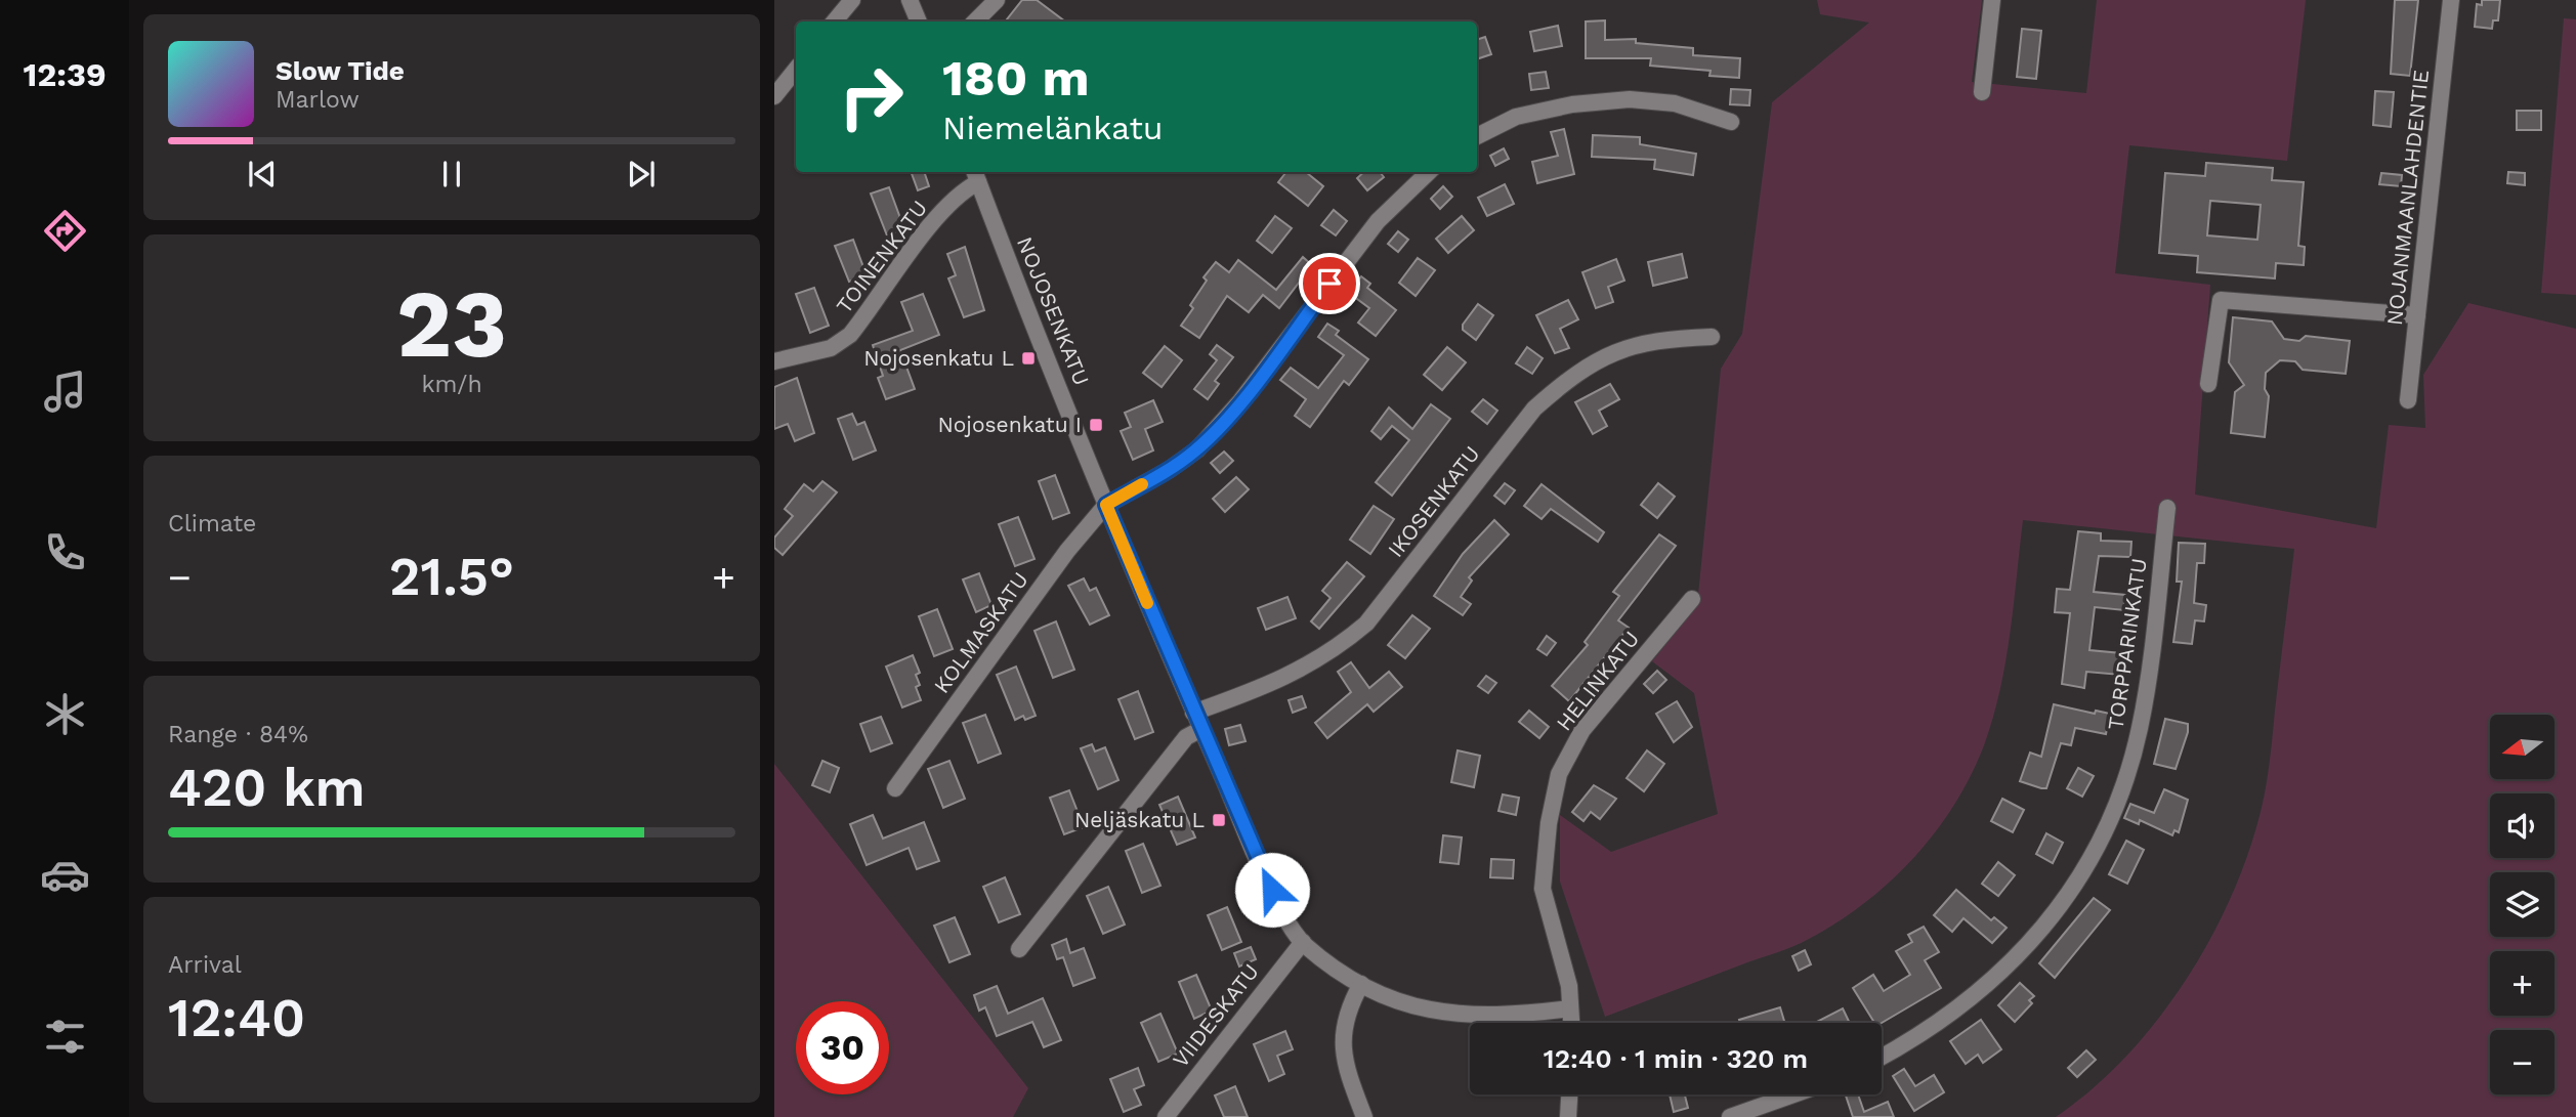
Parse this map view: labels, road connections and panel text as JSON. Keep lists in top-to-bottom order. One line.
{"streets":{"street":["NOJANMAANLAHDENTIE","TOINENKATU","NOJOSENKATU","IKOSENKATU","KOLMASKATU","TORPPARINKATU","HELINKATU","VIIDESKATU"]},"crossings":[["TOINENKATU","NOJOSENKATU"],["NOJOSENKATU","IKOSENKATU"],["NOJOSENKATU","KOLMASKATU"],["NOJOSENKATU","HELINKATU"],["NOJOSENKATU","VIIDESKATU"]],"places":{"transit":["Nojosenkatu L","Nojosenkatu I","Neljäskatu L"]},"north":"left","page":{"tabs":"12:39","turn":["180 m","Niemelänkatu"],"song":["Slow Tide","Marlow"],"tile":[["23","km/h"],"Climate",["Range · 84%","420 km"],["Arrival","12:40"]],"heat":["−","21.5°","+"],"map_buttons":["+","−"],"limit":"30","trip":"12:40 · 1 min · 320 m"}}
